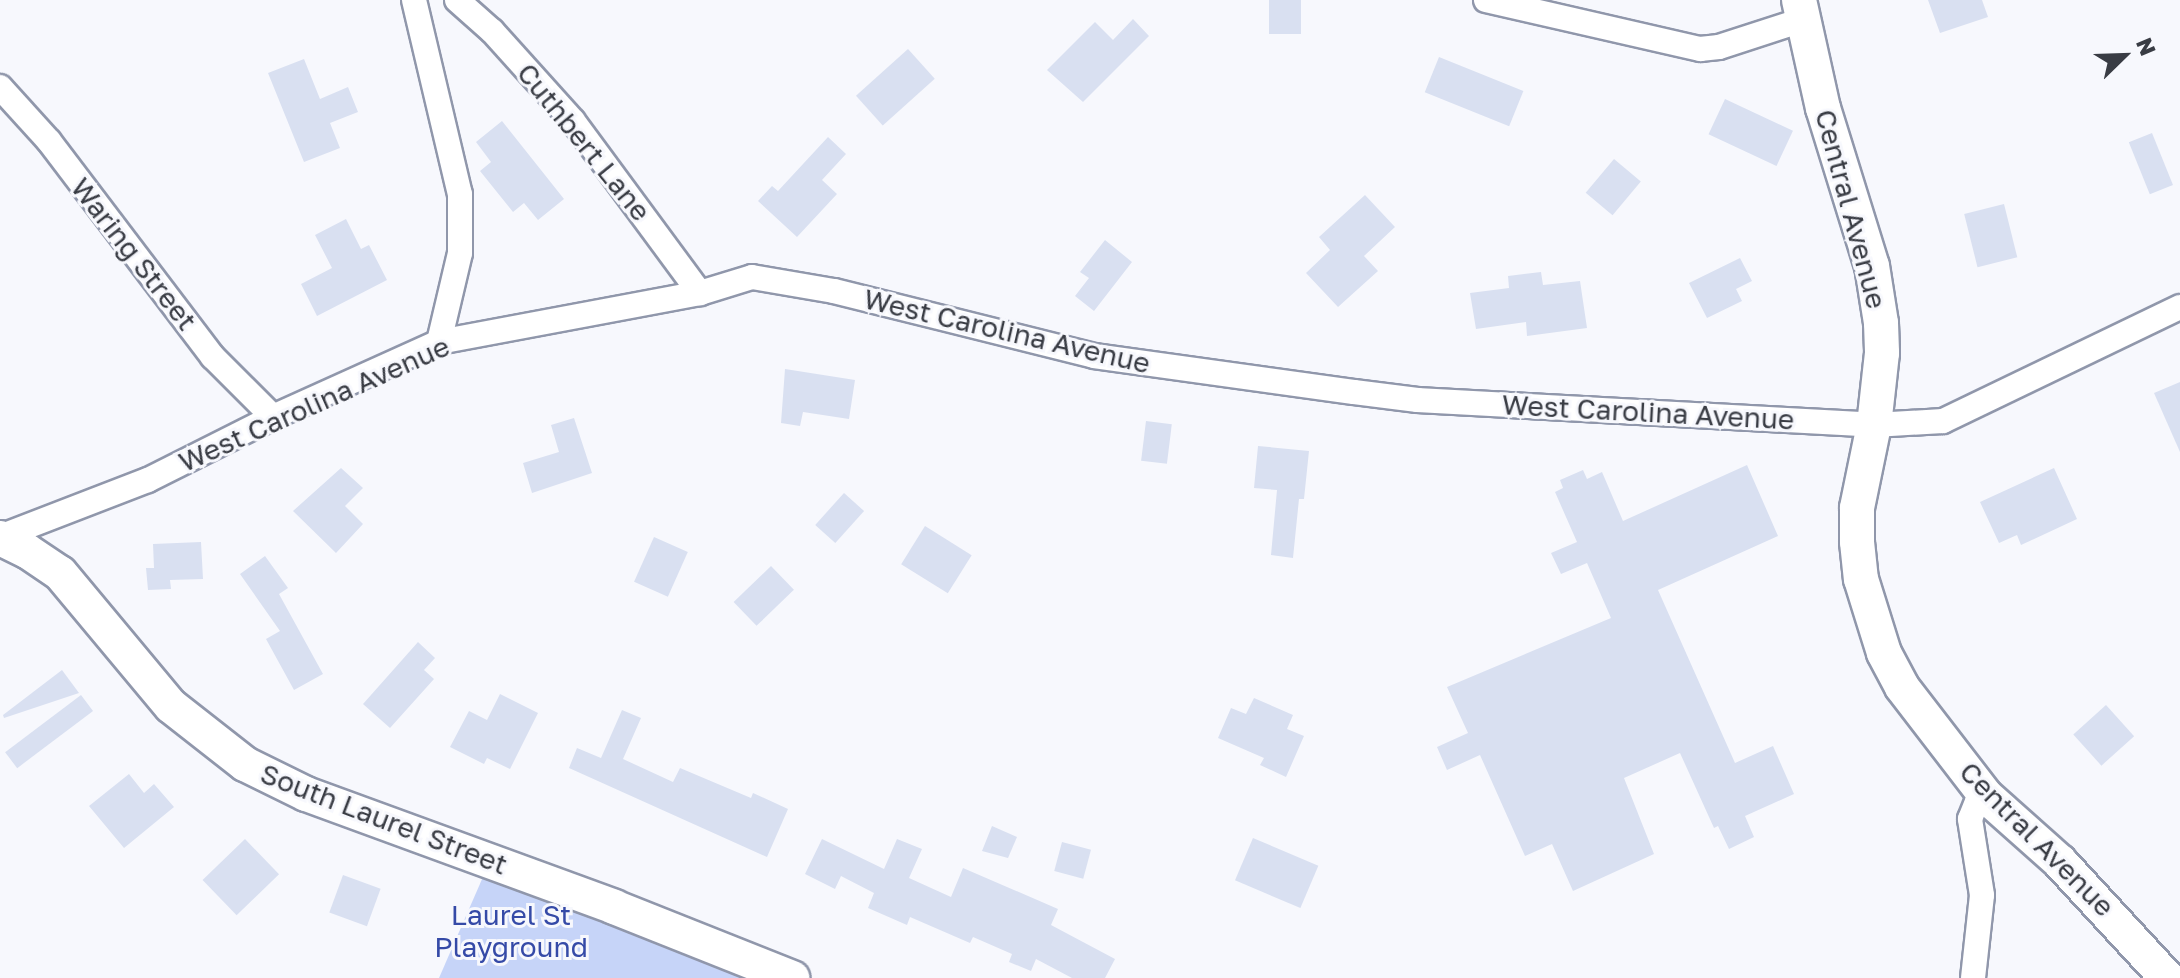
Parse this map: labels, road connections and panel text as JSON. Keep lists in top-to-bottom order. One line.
{"streets":{"street":["Cuthbert Lane","Central Avenue","Waring Street","West Carolina Avenue","South Laurel Street"]},"crossings":[["Cuthbert Lane","West Carolina Avenue"],["Central Avenue","West Carolina Avenue"],["Waring Street","West Carolina Avenue"],["West Carolina Avenue","South Laurel Street"]],"parks":["Laurel St Playground"],"north":"top right"}
